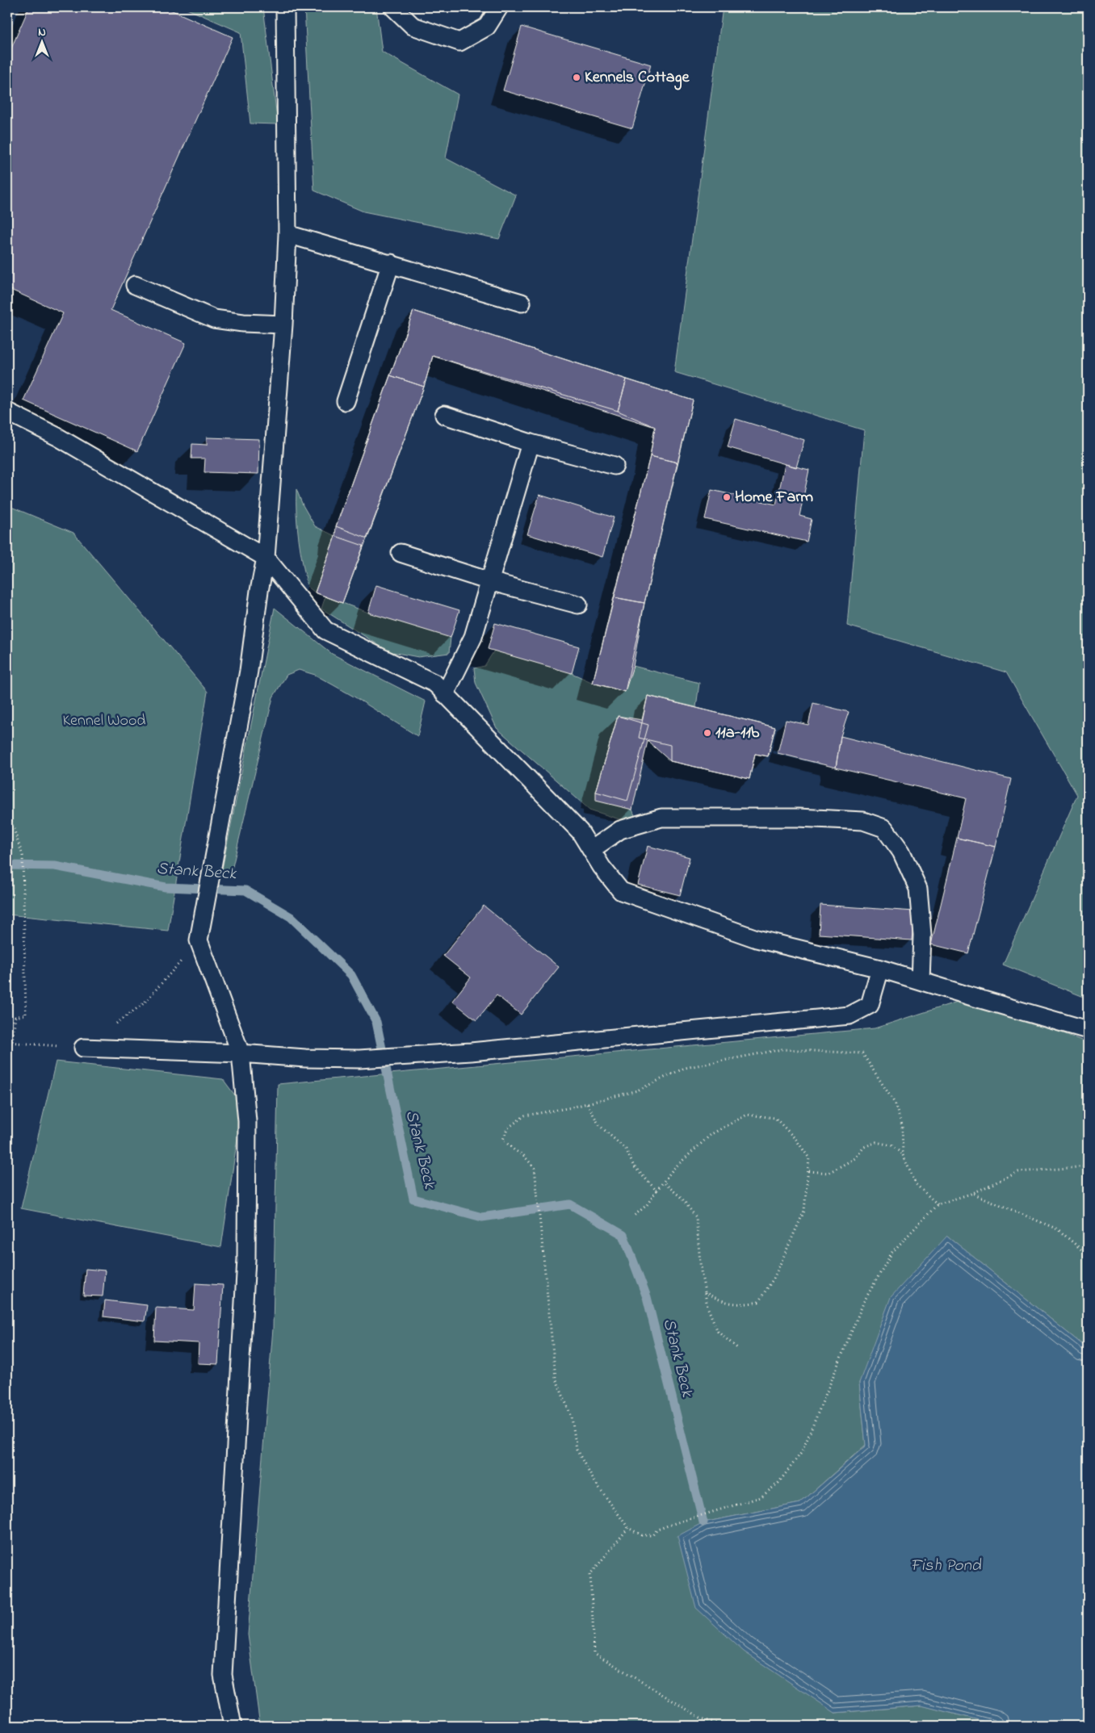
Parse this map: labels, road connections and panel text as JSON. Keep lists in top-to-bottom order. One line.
{"water":["Stank Beck","Fish Pond"],"parks":["Kennel Wood"],"places":["Kennels Cottage","Home Farm","11a-11b"],"north":"top"}
